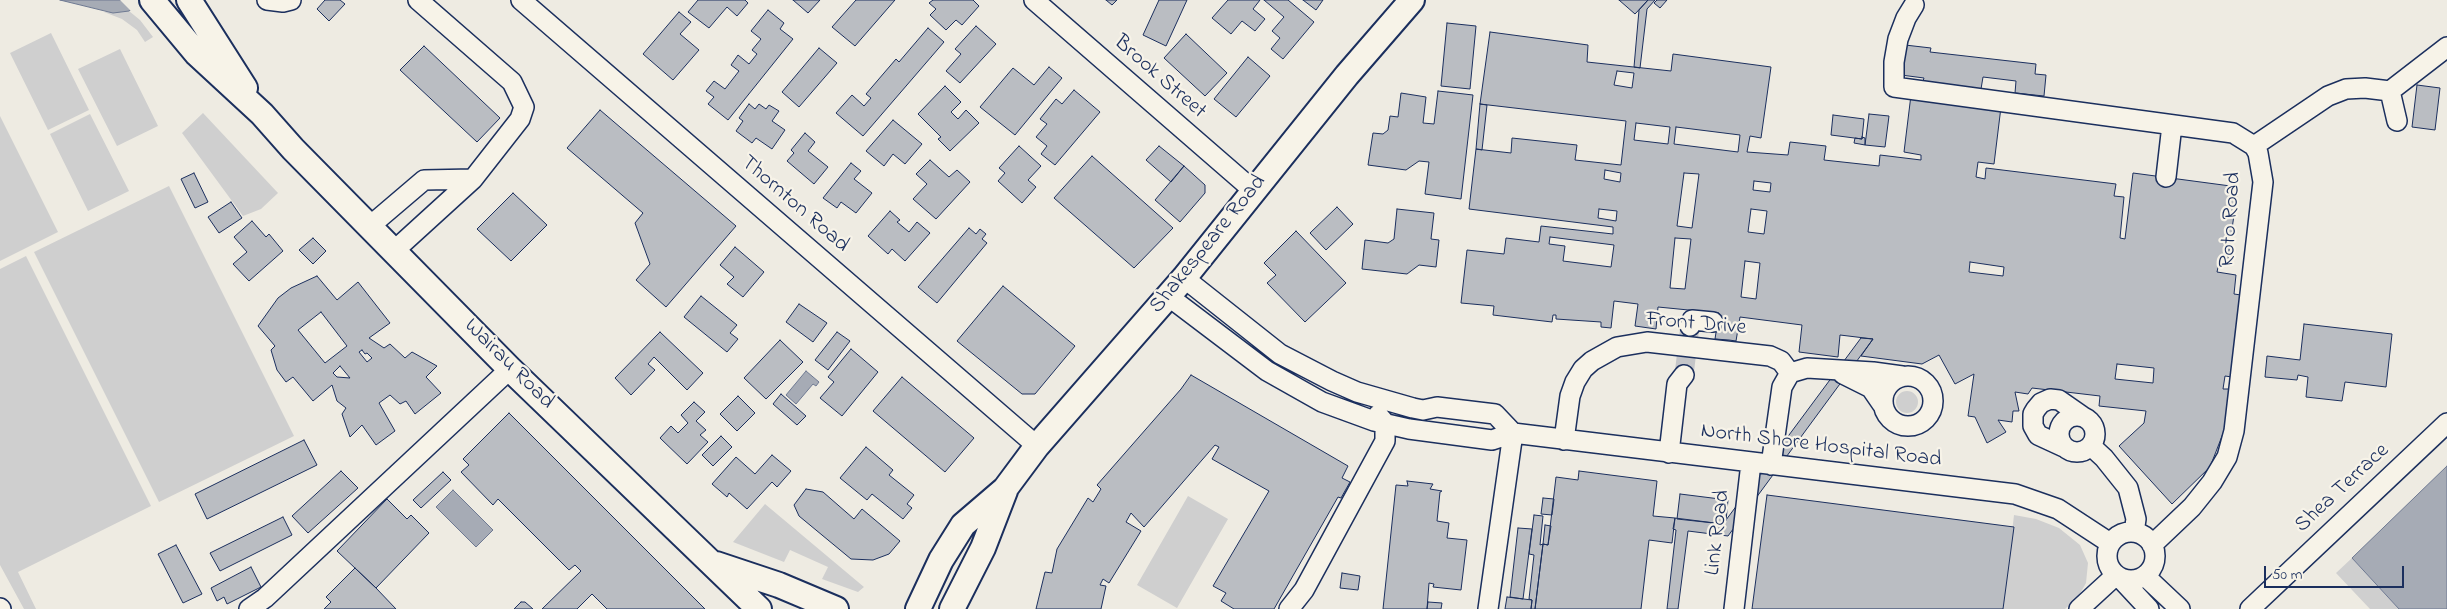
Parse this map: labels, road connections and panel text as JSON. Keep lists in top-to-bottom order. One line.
{"streets":{"main road":["Shakespeare Road","Wairau Road"],"street":["Brook Street","Thornton Road","Roto Road","Front Drive","North Shore Hospital Road","Shea Terrace","Link Road"]},"crossings":[["Brook Street","Shakespeare Road"],["Thornton Road","Shakespeare Road"],["Roto Road","North Shore Hospital Road"],["Shakespeare Road","North Shore Hospital Road"],["Front Drive","North Shore Hospital Road"],["North Shore Hospital Road","Link Road"]],"scale_bar":"50 m"}
